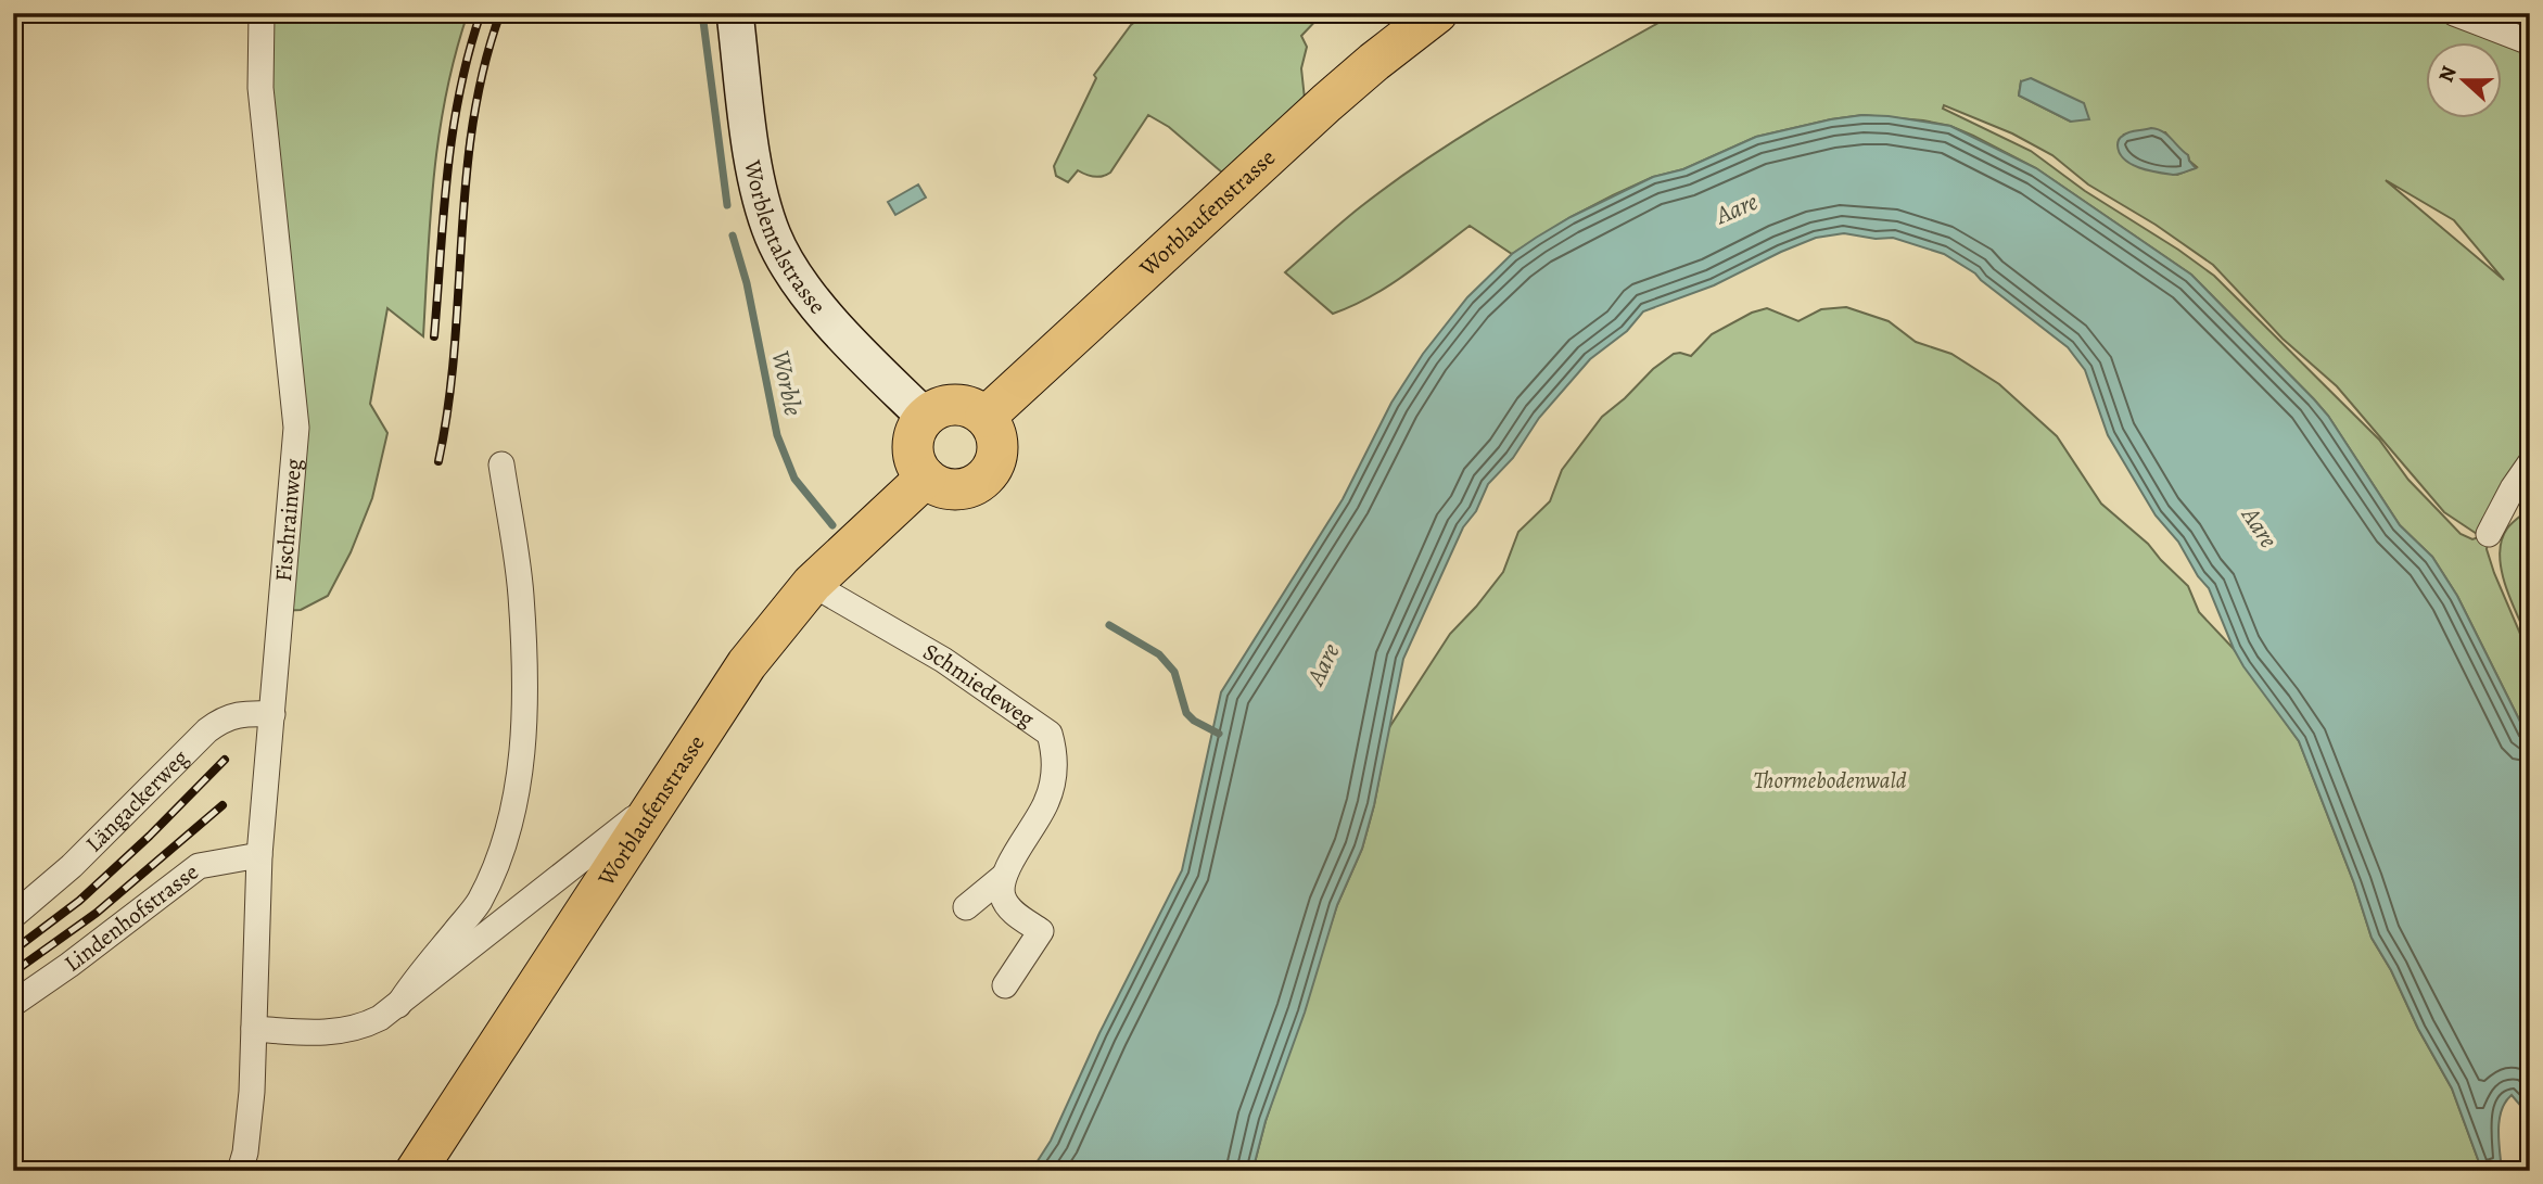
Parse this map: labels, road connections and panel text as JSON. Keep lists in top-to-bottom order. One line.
{"streets":{"main road":["Worblaufenstrasse","Worblentalstrasse"],"street":["Fischrainweg","Schmiedeweg","Längackerweg","Lindenhofstrasse"]},"crossings":[["Worblaufenstrasse","Worblentalstrasse"],["Worblaufenstrasse","Schmiedeweg"],["Fischrainweg","Längackerweg"],["Fischrainweg","Lindenhofstrasse"]],"water":["Aare","Worble"],"parks":["Thormebodenwald"],"north":"left"}
